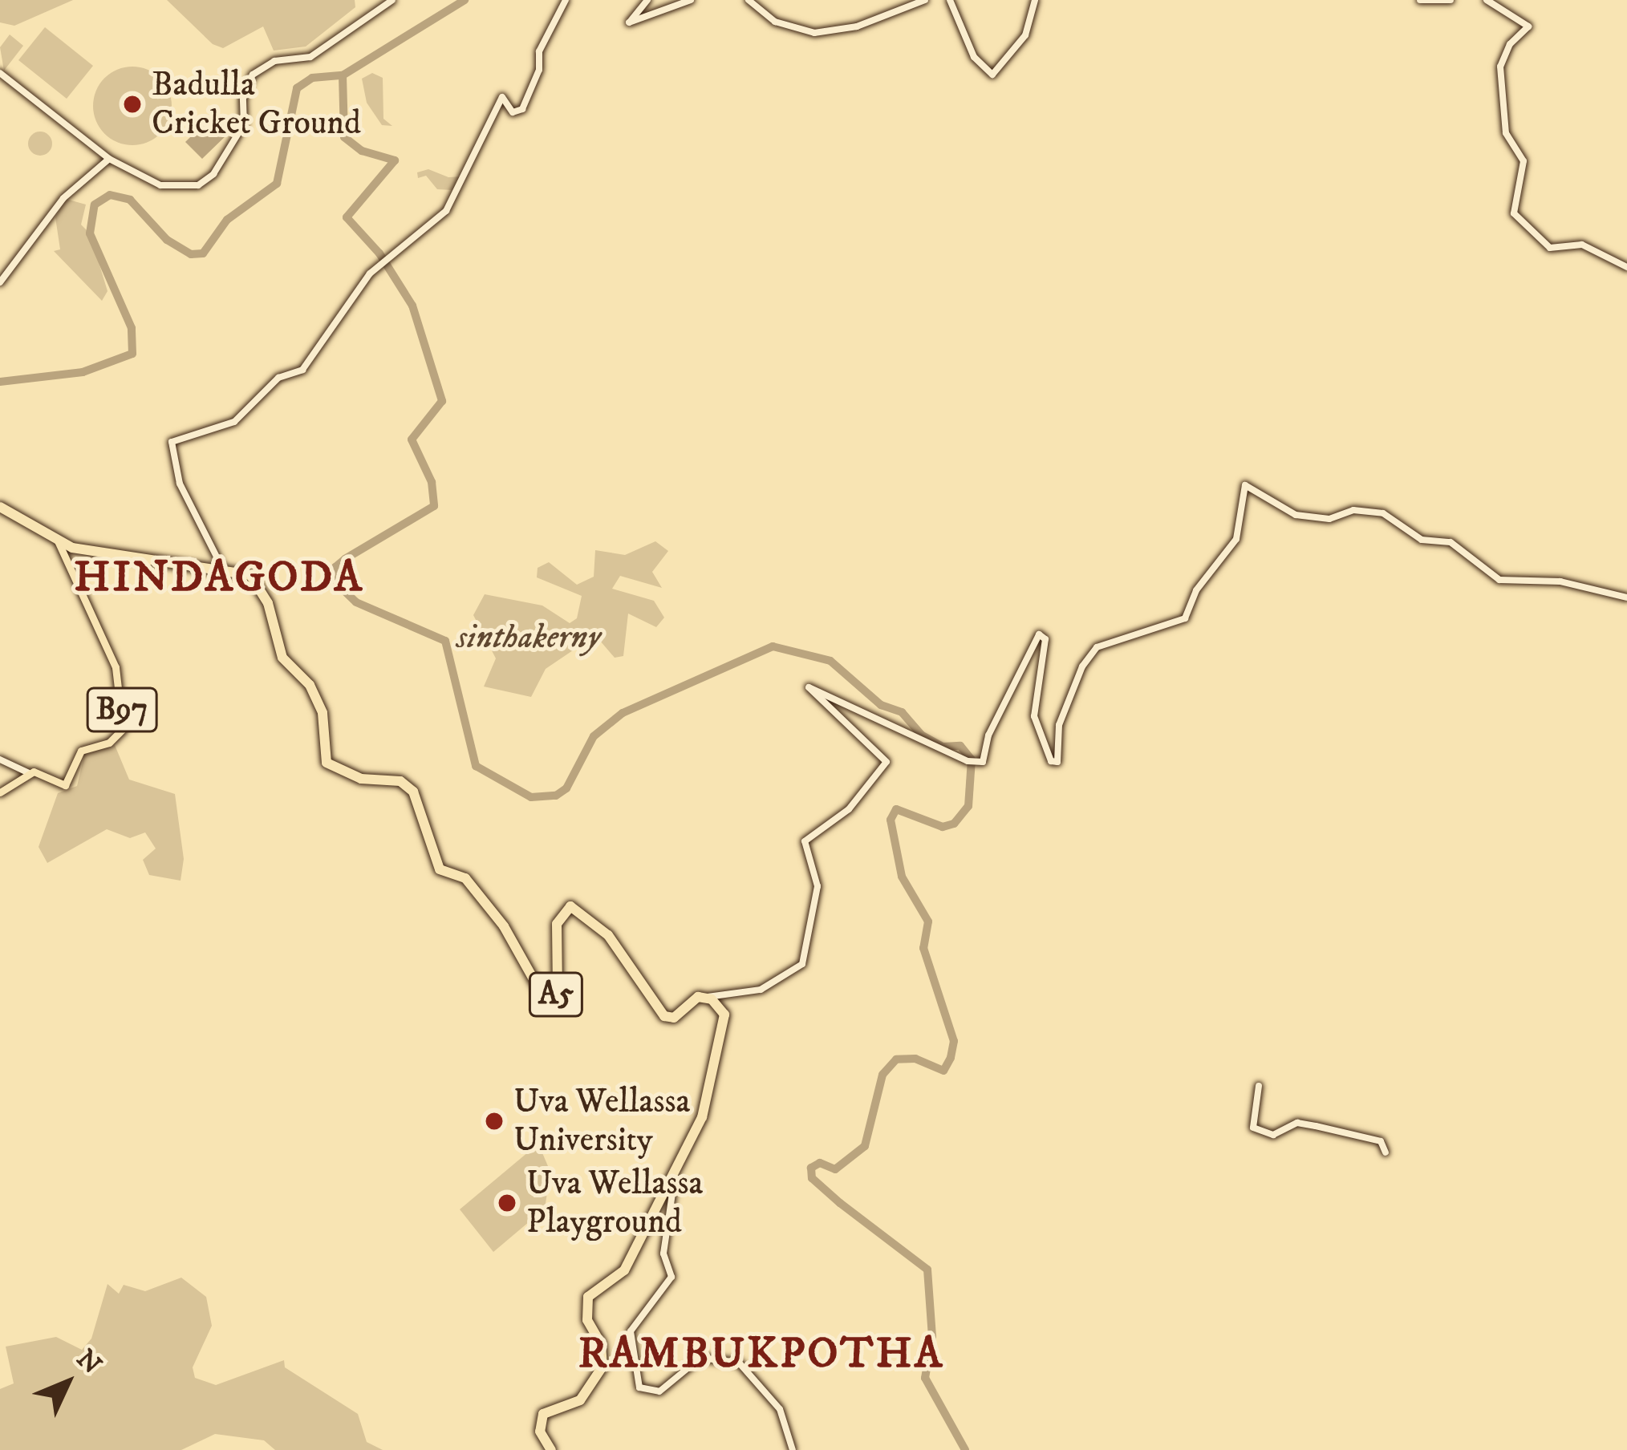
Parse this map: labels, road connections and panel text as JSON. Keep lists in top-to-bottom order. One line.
{"streets":{"highway":["A5"],"main road":["B97"]},"crossings":[["B97","A5"]],"districts":["HINDAGODA","RAMBUKPOTHA"],"parks":["sinthakerny"],"places":["Badulla Cricket Ground","Uva Wellassa University","Uva Wellassa Playground"],"north":"top right"}
